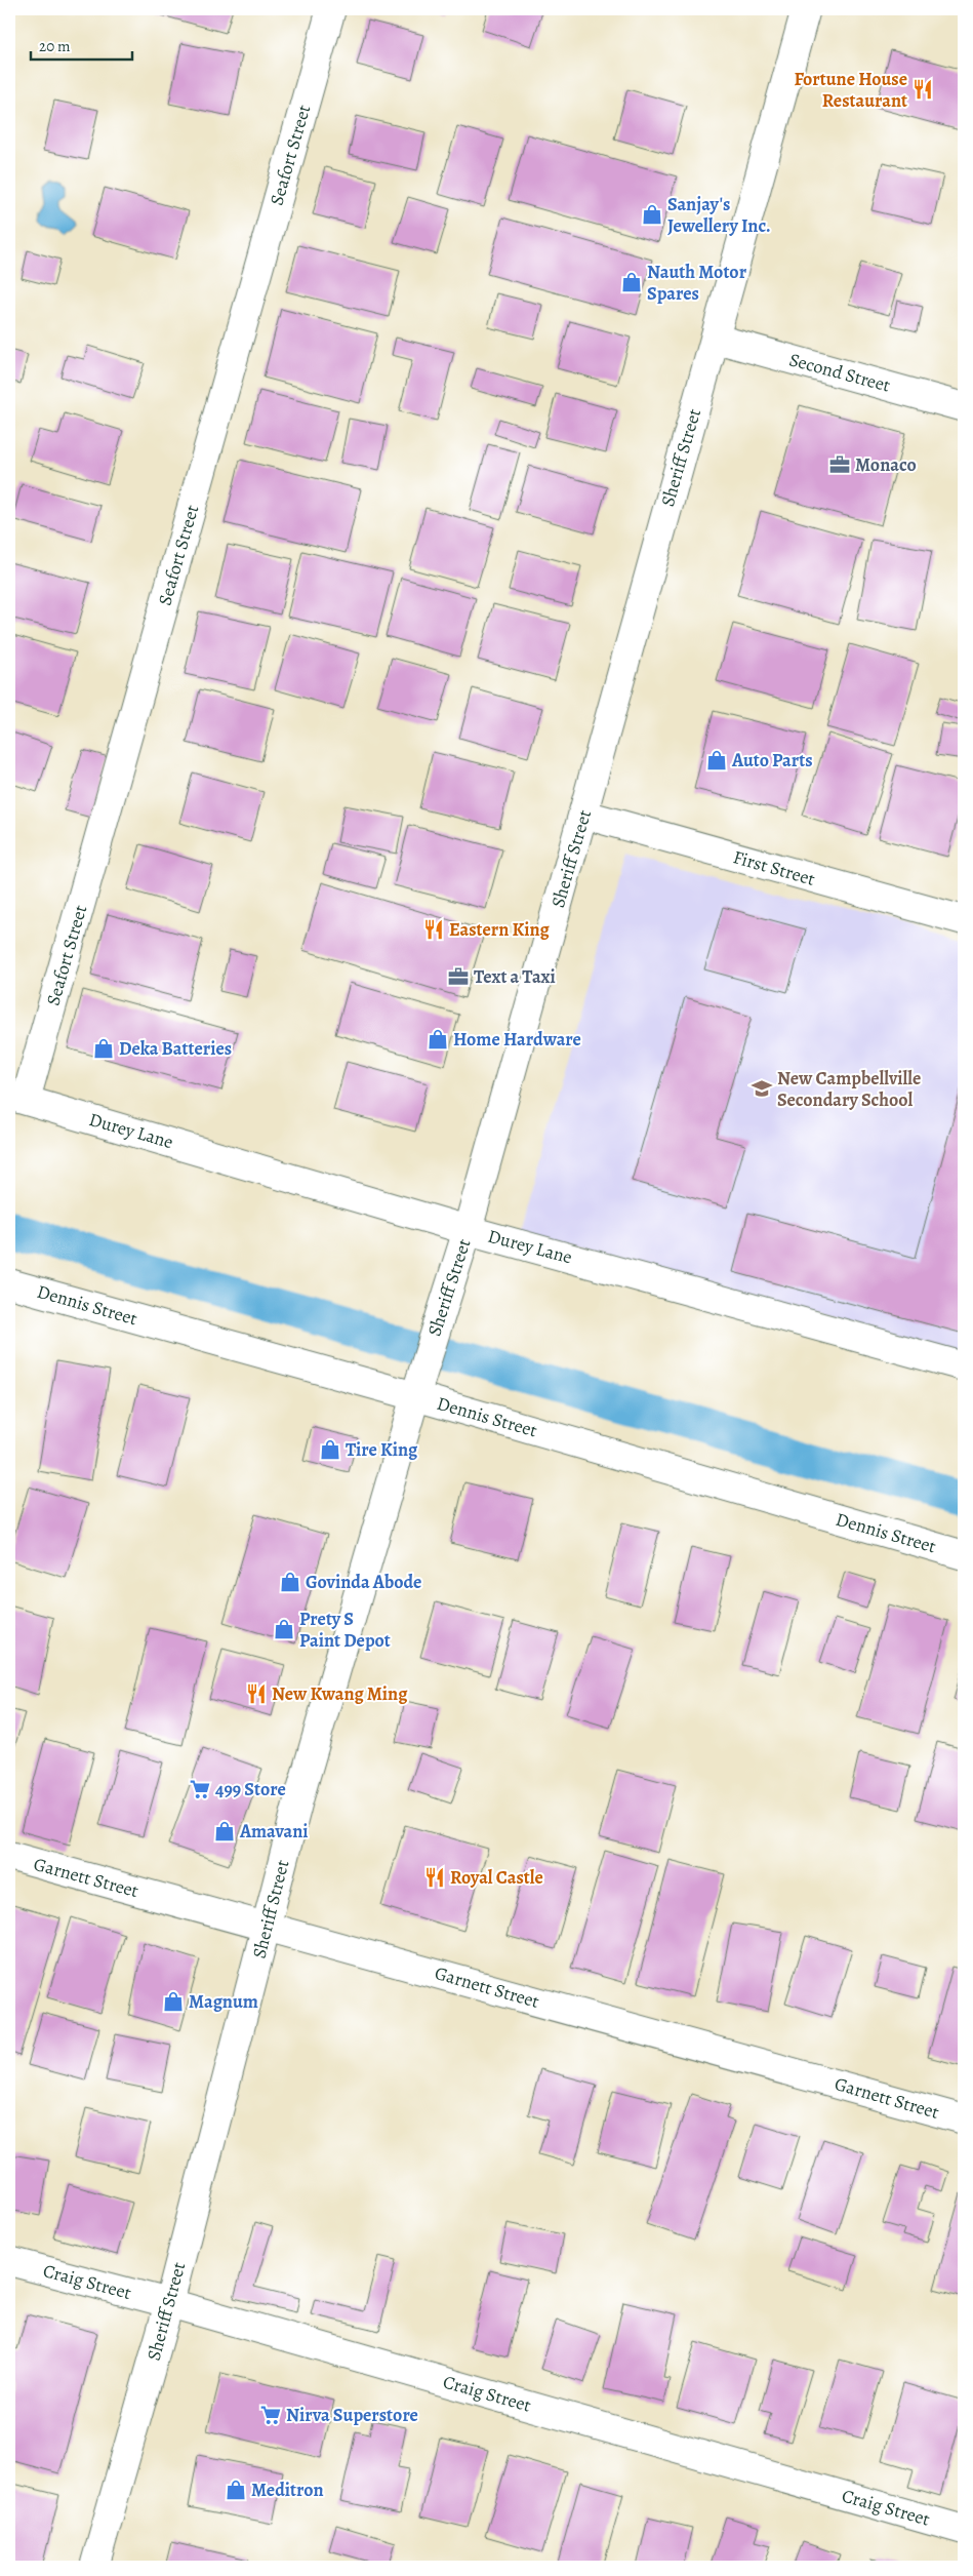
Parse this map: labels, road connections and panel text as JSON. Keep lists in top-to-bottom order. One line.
{"streets":{"street":["Seafort Street","Second Street","Sheriff Street","First Street","Durey Lane","Dennis Street","Garnett Street","Craig Street"]},"crossings":[["Seafort Street","Durey Lane"],["Second Street","Sheriff Street"],["Sheriff Street","First Street"],["Sheriff Street","Durey Lane"],["Sheriff Street","Dennis Street"],["Sheriff Street","Garnett Street"],["Sheriff Street","Craig Street"]],"places":{"restaurant":["Fortune House Restaurant","Eastern King","New Kwang Ming","Royal Castle"],"shop":["Sanjay's Jewellery Inc.","Nauth Motor Spares","Auto Parts","Home Hardware","Deka Batteries","Tire King","Govinda Abode","Prety S Paint Depot","Amavani","Magnum","Meditron"],"office":["Monaco","Text a Taxi"],"school or university":["New Campbellville Secondary School"],"supermarket":["499 Store","Nirva Superstore"]},"scale_bar":"20 m"}
